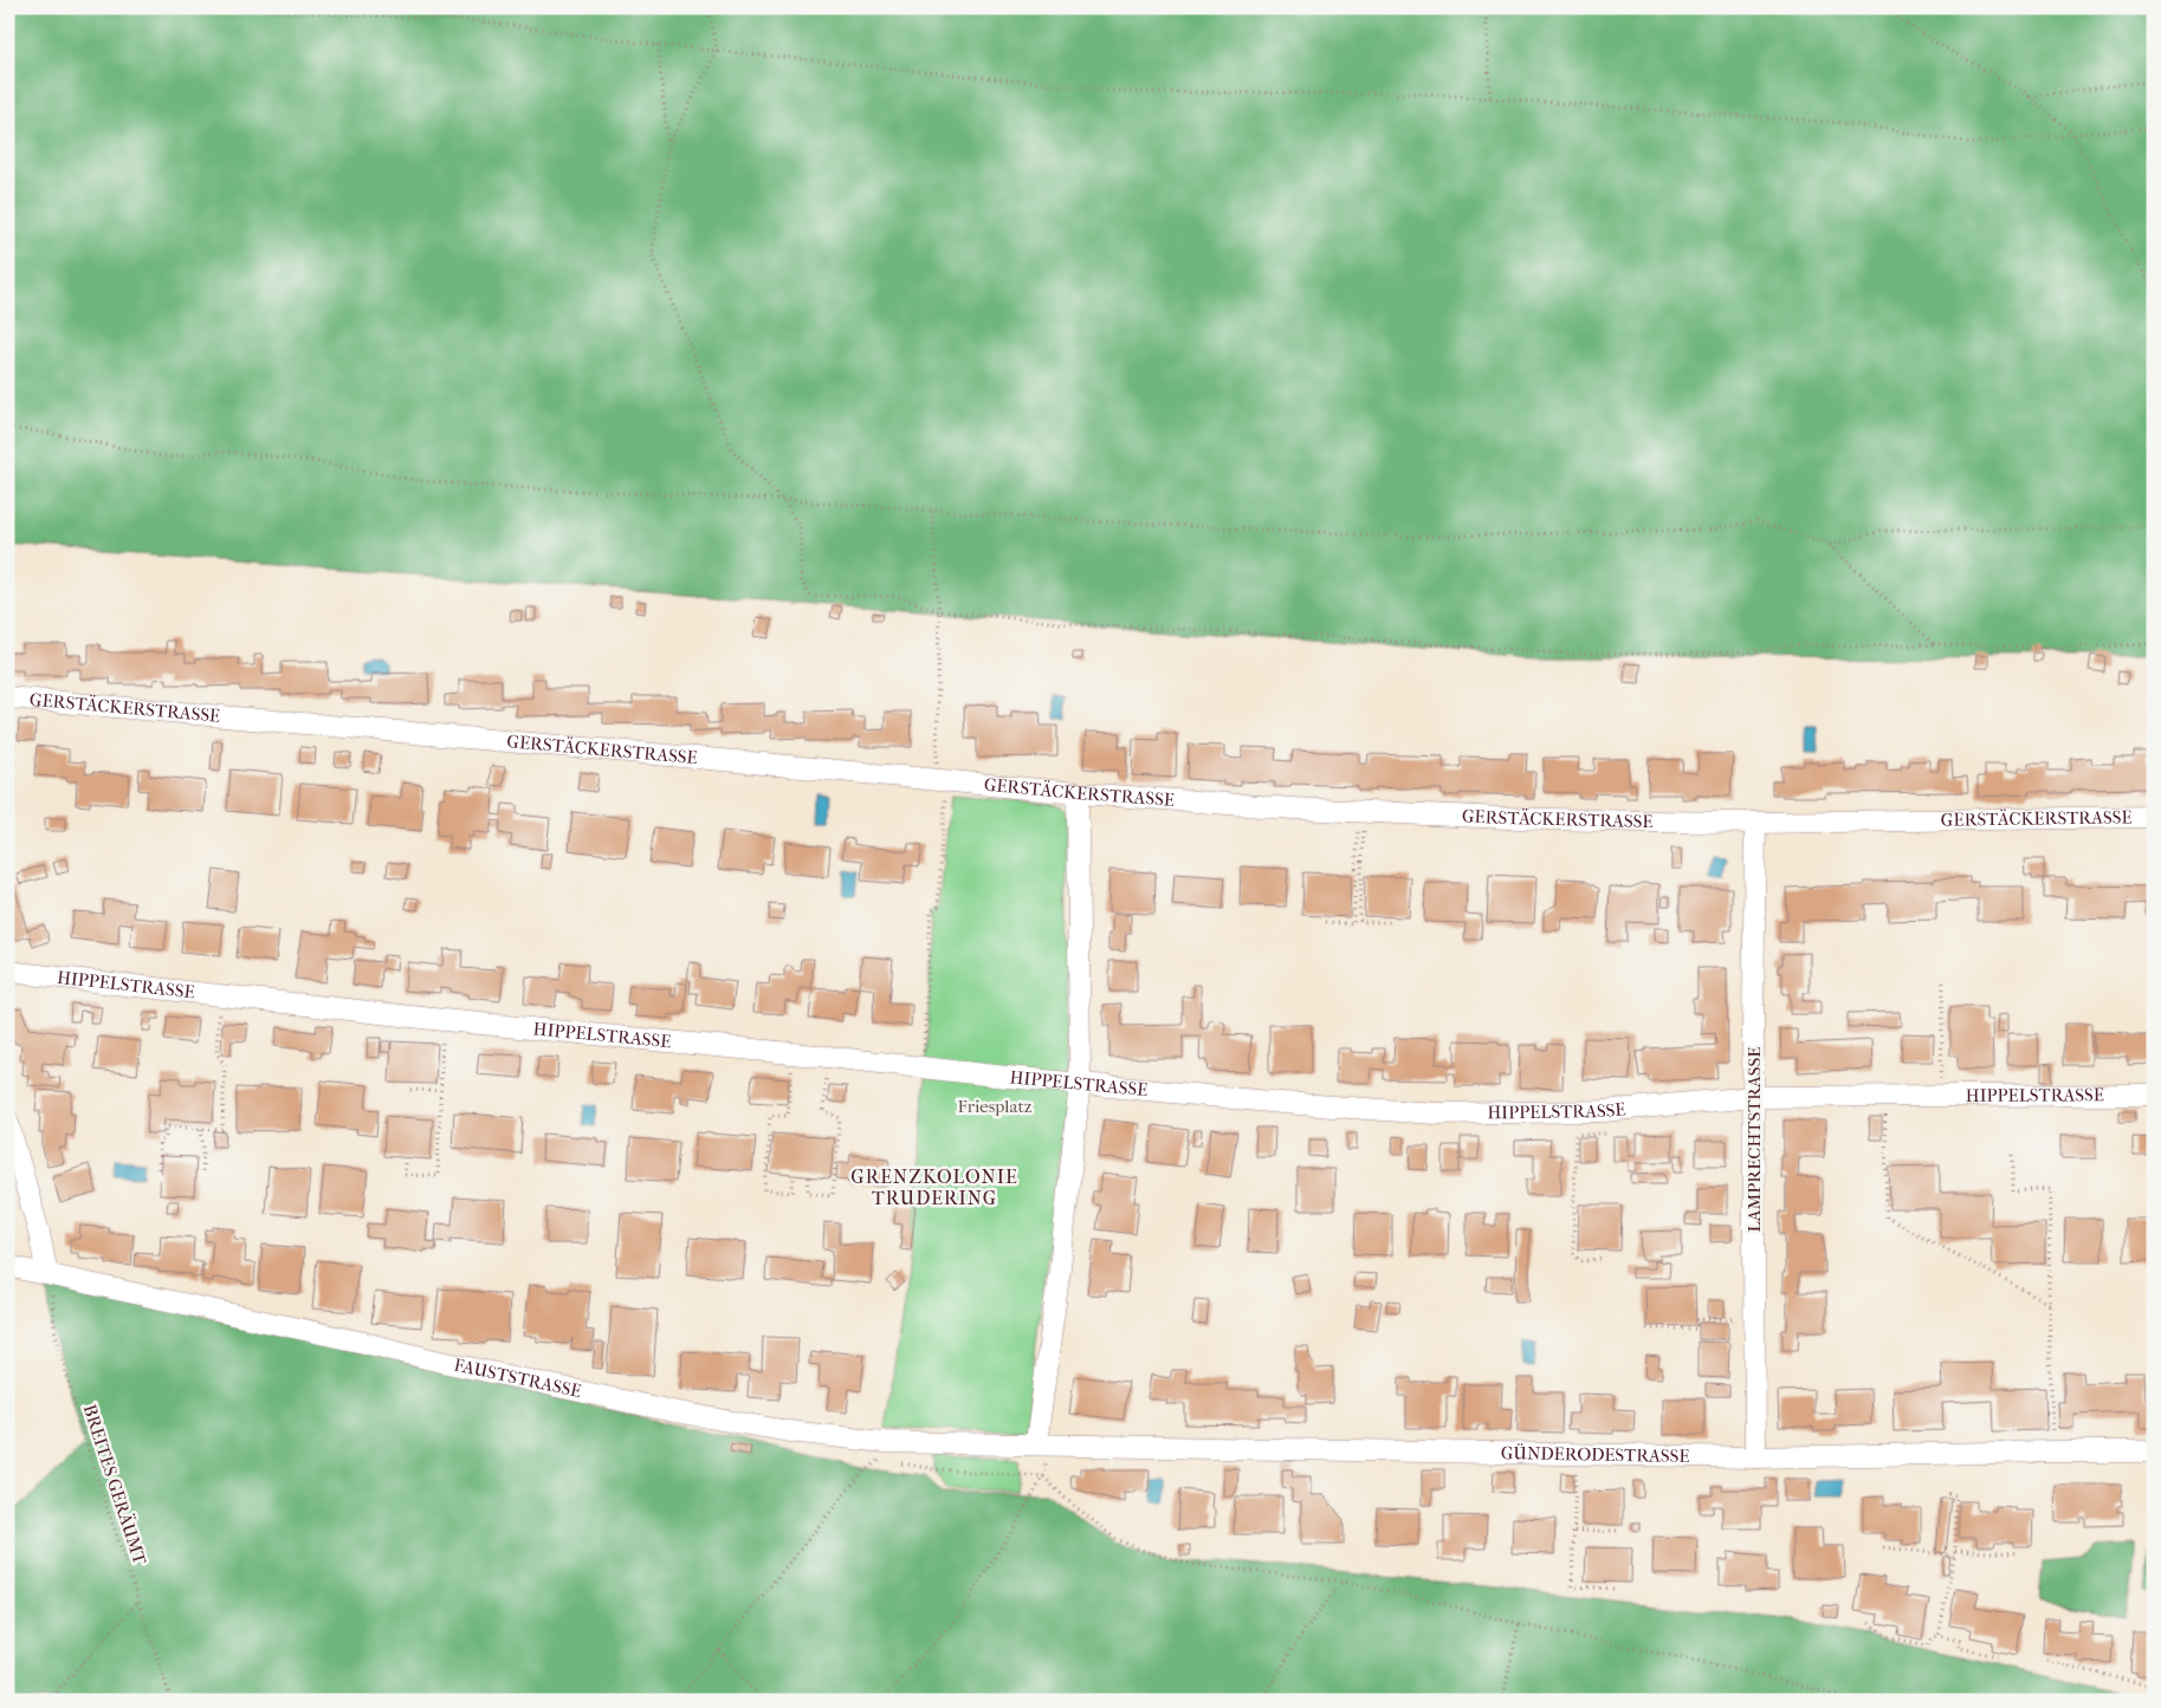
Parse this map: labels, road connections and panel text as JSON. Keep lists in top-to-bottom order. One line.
{"streets":{"street":["GERSTÄCKERSTRASSE","HIPPELSTRASSE","LAMPRECHTSTRASSE","FAUSTSTRASSE","GÜNDERODESTRASSE"],"path":["BREITES GERÄUMT"]},"crossings":[["GERSTÄCKERSTRASSE","LAMPRECHTSTRASSE"],["HIPPELSTRASSE","LAMPRECHTSTRASSE"],["LAMPRECHTSTRASSE","GÜNDERODESTRASSE"],["FAUSTSTRASSE","GÜNDERODESTRASSE"],["FAUSTSTRASSE","BREITES GERÄUMT"]],"districts":["GRENZKOLONIE TRUDERING"],"parks":["Friesplatz"]}
